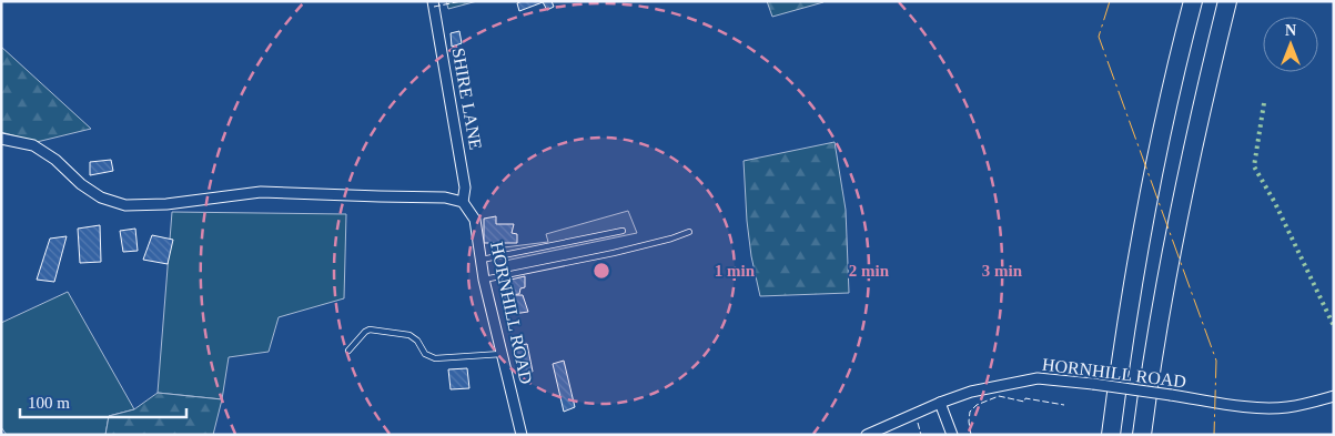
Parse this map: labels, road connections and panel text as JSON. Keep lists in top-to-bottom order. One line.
{"streets":{"street":["SHIRE LANE","HORNHILL ROAD"]},"crossings":[["SHIRE LANE","HORNHILL ROAD"]],"scale_bar":"100 m","north":"top","rings":["1 min","2 min","3 min"]}
